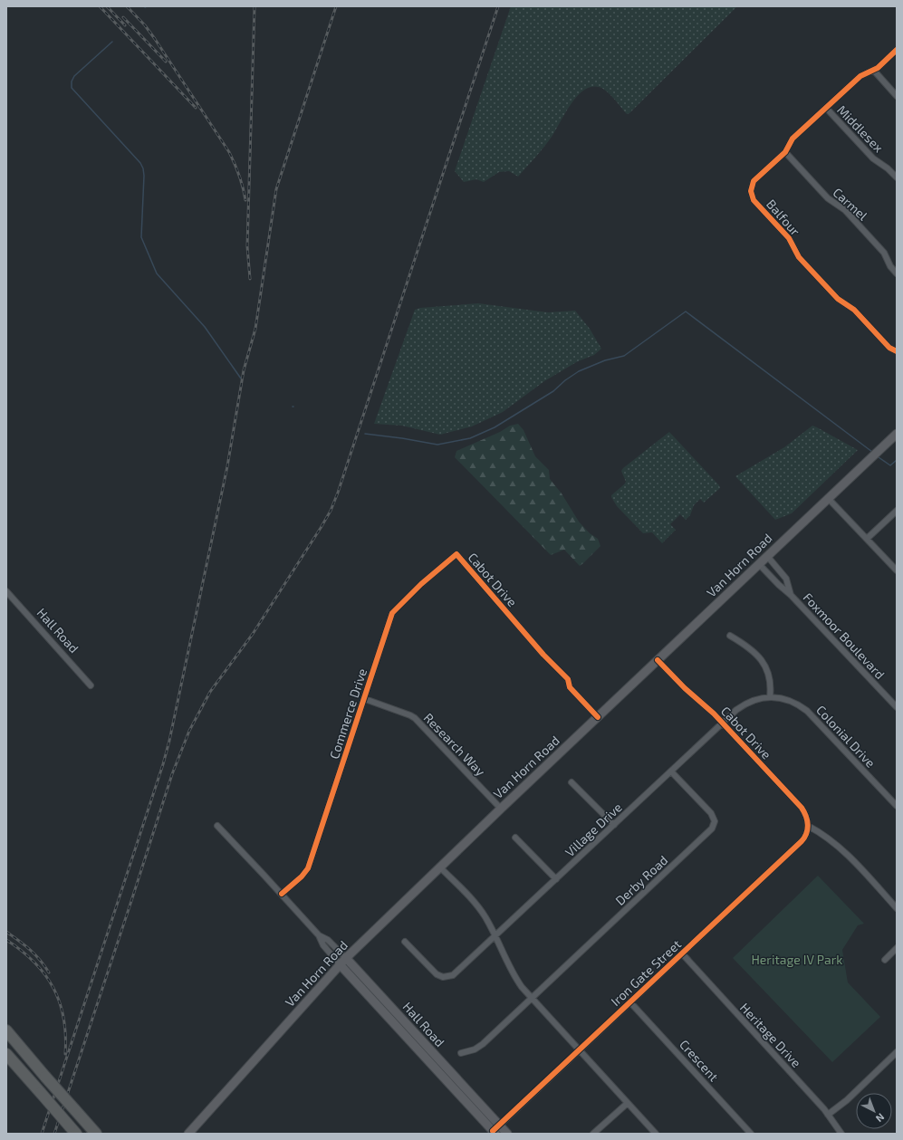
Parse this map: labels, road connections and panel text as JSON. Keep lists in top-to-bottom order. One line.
{"streets":{"main road":["Van Horn Road","Hall Road"],"street":["Middlesex","Carmel","Balfour","Cabot Drive","Foxmoor Boulevard","Commerce Drive","Colonial Drive","Research Way","Village Drive","Derby Road","Iron Gate Street","Heritage Drive","Crescent"]},"crossings":[["Middlesex","Balfour"],["Carmel","Balfour"],["Van Horn Road","Cabot Drive"],["Van Horn Road","Hall Road"],["Van Horn Road","Foxmoor Boulevard"],["Van Horn Road","Research Way"],["Cabot Drive","Commerce Drive"],["Cabot Drive","Village Drive"],["Cabot Drive","Iron Gate Street"],["Hall Road","Commerce Drive"],["Hall Road","Iron Gate Street"],["Commerce Drive","Research Way"],["Colonial Drive","Village Drive"],["Village Drive","Derby Road"],["Iron Gate Street","Heritage Drive"],["Iron Gate Street","Crescent"]],"parks":["Heritage IV Park"],"north":"bottom right"}
